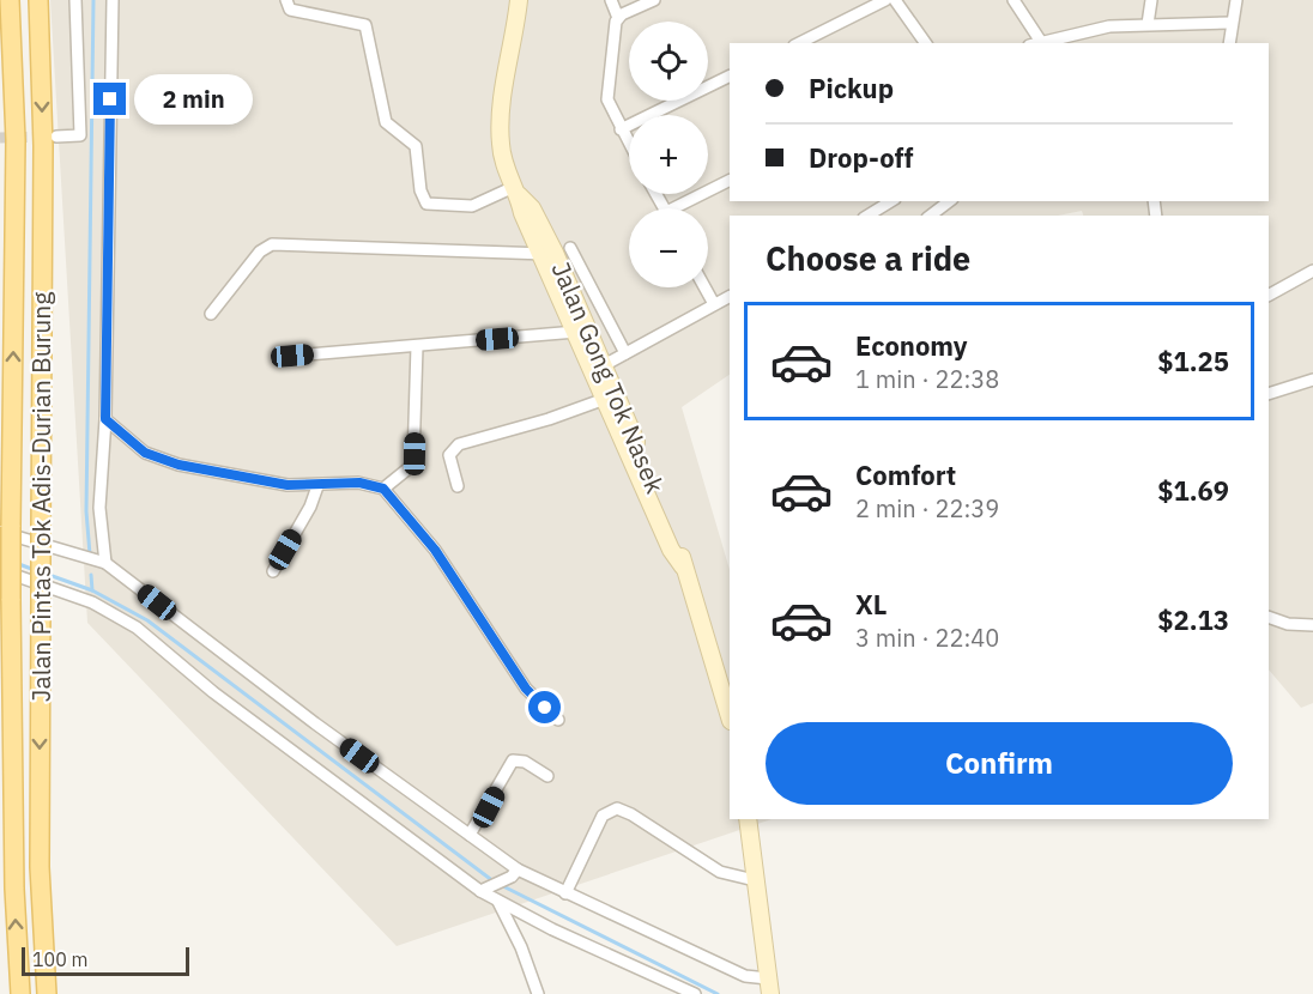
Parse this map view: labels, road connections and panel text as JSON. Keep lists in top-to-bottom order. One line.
{"streets":{"main road":["Jalan Gong Tok Nasek","Jalan Pintas Tok Adis-Durian Burung"]},"scale_bar":"100 m","page":{"map_buttons":["+","−"],"banner":["Pickup","Drop-off"],"bubble":"2 min","heading":"Choose a ride","list":[{"name":"Economy","note":"1 min · 22:38","value":"$1.25"},{"name":"Comfort","note":"2 min · 22:39","value":"$1.69"},{"name":"XL","note":"3 min · 22:40","value":"$2.13"}],"buttons":"Confirm","scale":"100 m"}}
